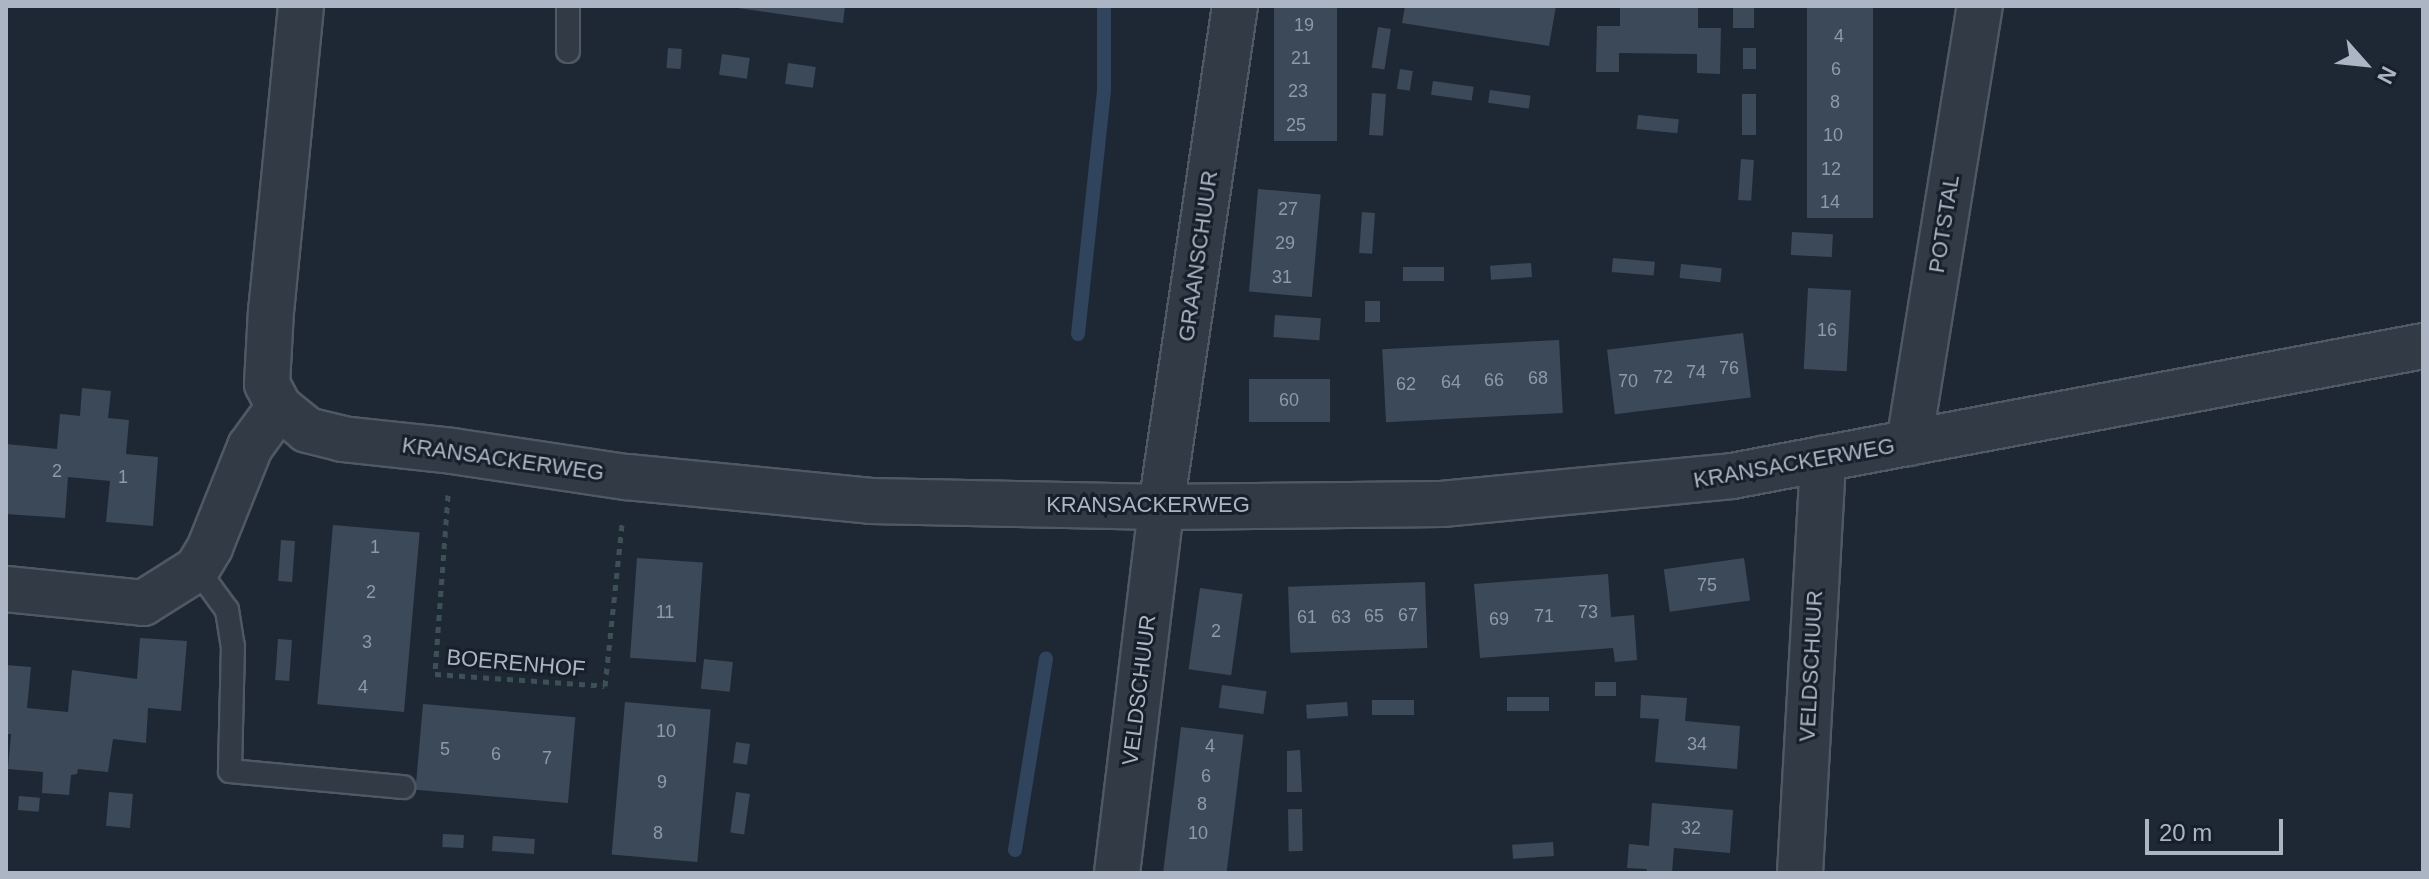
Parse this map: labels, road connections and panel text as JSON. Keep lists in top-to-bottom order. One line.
{"streets":{"street":["POTSTAL","GRAANSCHUUR","KRANSACKERWEG","VELDSCHUUR"],"path":["BOERENHOF"]},"crossings":[["POTSTAL","KRANSACKERWEG"],["GRAANSCHUUR","KRANSACKERWEG"],["GRAANSCHUUR","VELDSCHUUR"],["KRANSACKERWEG","BOERENHOF"],["KRANSACKERWEG","VELDSCHUUR"]],"house_numbers":["19","4","21","6","23","8","25","10","12","14","27","29","31","16","76","74","72","68","66","70","64","62","60","2","1","1","75","2","11","73","67","65","71","61","63","69","2","3","4","10","34","4","5","6","7","6","9","8","32","8","10"],"scale_bar":"20 m","north":"bottom right"}
